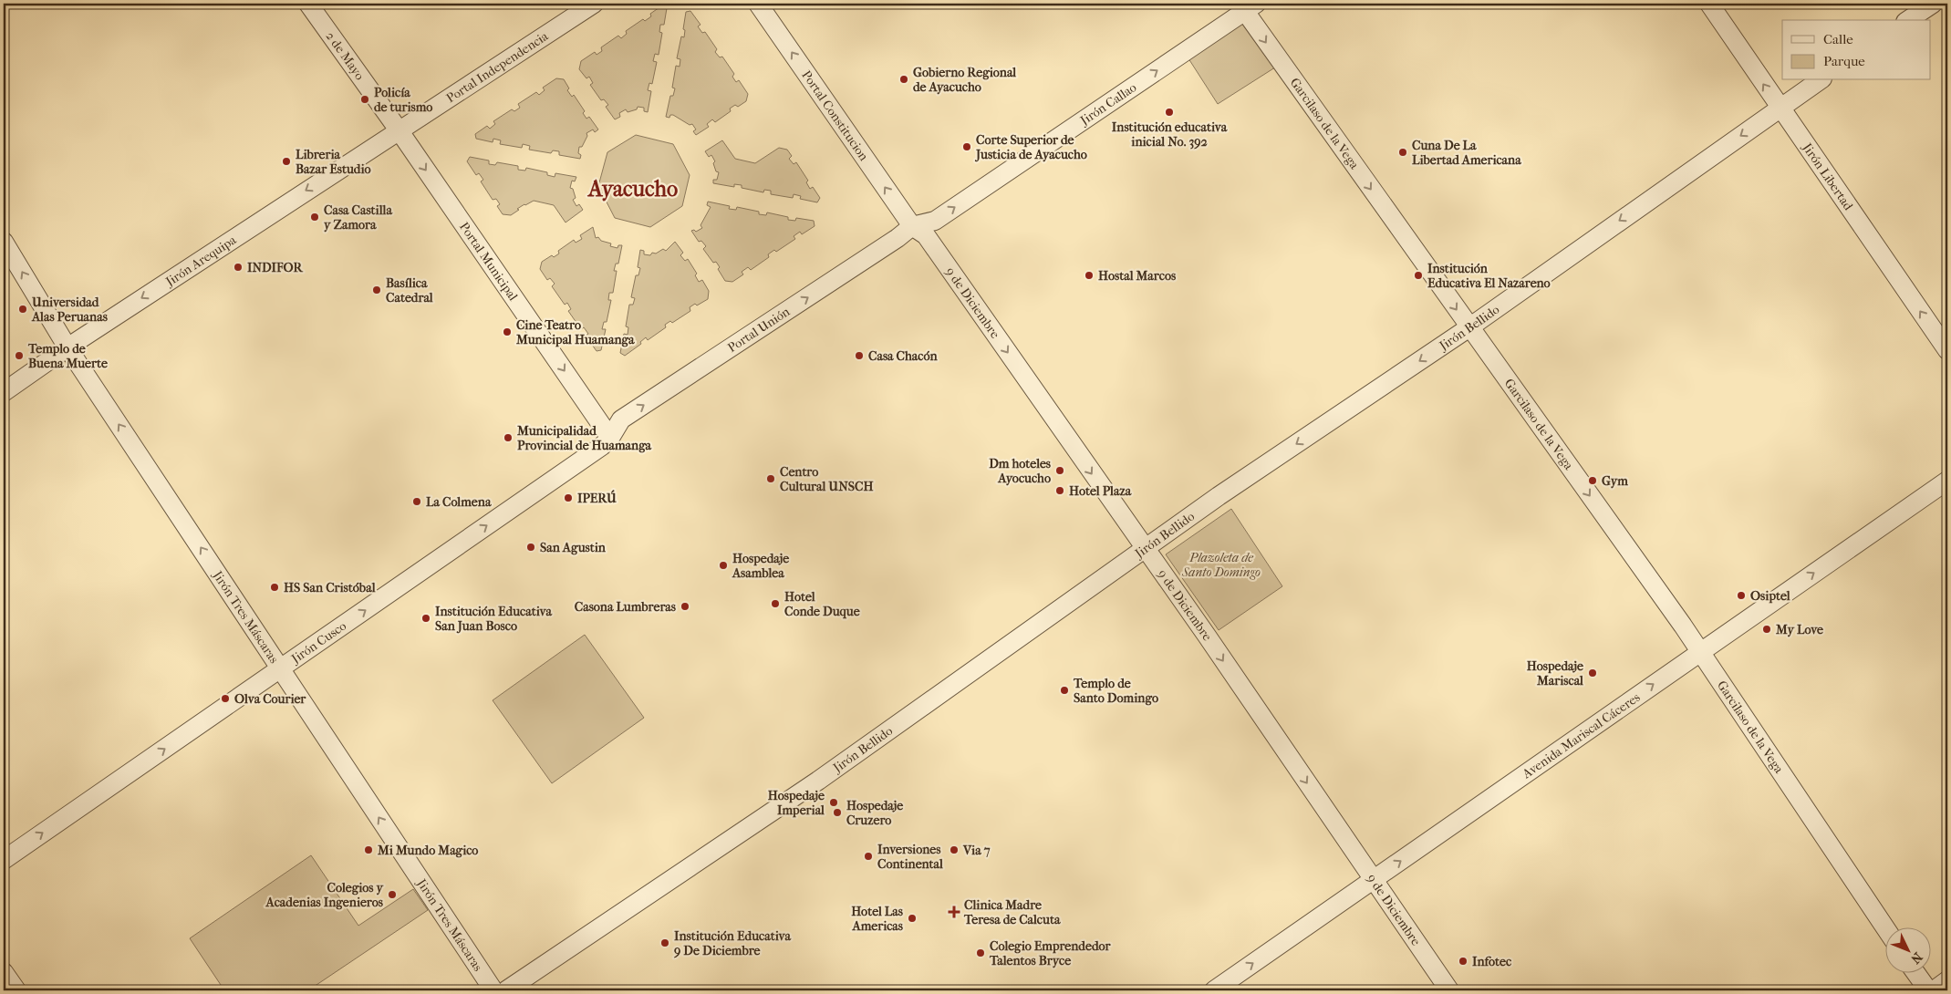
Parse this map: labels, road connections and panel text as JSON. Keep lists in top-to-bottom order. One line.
{"streets":{"street":["2 de Mayo","Portal Independencia","Jirón Callao","Portal Constitucion","Garcilaso de la Vega","Jirón Libertad","Jirón Arequipa","Portal Municipal","9 de Diciembre","Jirón Bellido","Portal Unión","Jirón Tres Máscaras","Jirón Cusco","Avenida Mariscal Cáceres"]},"crossings":[["2 de Mayo","Portal Independencia"],["2 de Mayo","Jirón Arequipa"],["2 de Mayo","Portal Municipal"],["Portal Independencia","Jirón Arequipa"],["Portal Independencia","Portal Municipal"],["Jirón Callao","Portal Constitucion"],["Jirón Callao","Garcilaso de la Vega"],["Jirón Callao","9 de Diciembre"],["Jirón Callao","Portal Unión"],["Portal Constitucion","9 de Diciembre"],["Portal Constitucion","Portal Unión"],["Garcilaso de la Vega","Jirón Bellido"],["Garcilaso de la Vega","Avenida Mariscal Cáceres"],["Jirón Libertad","Jirón Bellido"],["Jirón Arequipa","Portal Municipal"],["Jirón Arequipa","Jirón Tres Máscaras"],["Portal Municipal","Portal Unión"],["Portal Municipal","Jirón Cusco"],["9 de Diciembre","Jirón Bellido"],["9 de Diciembre","Portal Unión"],["9 de Diciembre","Avenida Mariscal Cáceres"],["Portal Unión","Jirón Cusco"],["Jirón Tres Máscaras","Jirón Cusco"]],"one_way":["Jirón Callao","Portal Constitucion","Garcilaso de la Vega","Jirón Libertad","Jirón Arequipa","Portal Municipal","9 de Diciembre","Jirón Bellido","Portal Unión","Jirón Tres Máscaras","Jirón Cusco","Avenida Mariscal Cáceres"],"districts":["Ayacucho"],"parks":["Plazoleta de Santo Domingo"],"places":{"other":["Gobierno Regional de Ayacucho","Policía de turismo","Institución educativa inicial No. 392","Corte Superior de Justicia de Ayacucho","Cuna De La Libertad Americana","Libreria Bazar Estudio","Casa Castilla y Zamora","INDIFOR","Hostal Marcos","Institución Educativa El Nazareno","Basílica Catedral","Universidad Alas Peruanas","Cine Teatro Municipal Huamanga","Templo de Buena Muerte","Casa Chacón","Municipalidad Provincial de Huamanga","Dm hoteles Ayocucho","Centro Cultural UNSCH","Gym","Hotel Plaza","IPERÚ","La Colmena","San Agustin","Hospedaje Asamblea","HS San Cristóbal","Osiptel","Hotel Conde Duque","Casona Lumbreras","Institución Educativa San Juan Bosco","My Love","Hospedaje Mariscal","Templo de Santo Domingo","Olva Courier","Hospedaje Imperial","Hospedaje Cruzero","Mi Mundo Magico","Via 7","Inversiones Continental","Colegios y Acadenias Ingenieros","Hotel Las Americas","Institución Educativa 9 De Diciembre","Colegio Emprendedor Talentos Bryce","Infotec"],"health":["Clinica Madre Teresa de Calcuta"]},"legend":["Calle","Parque"],"north":"bottom right"}
